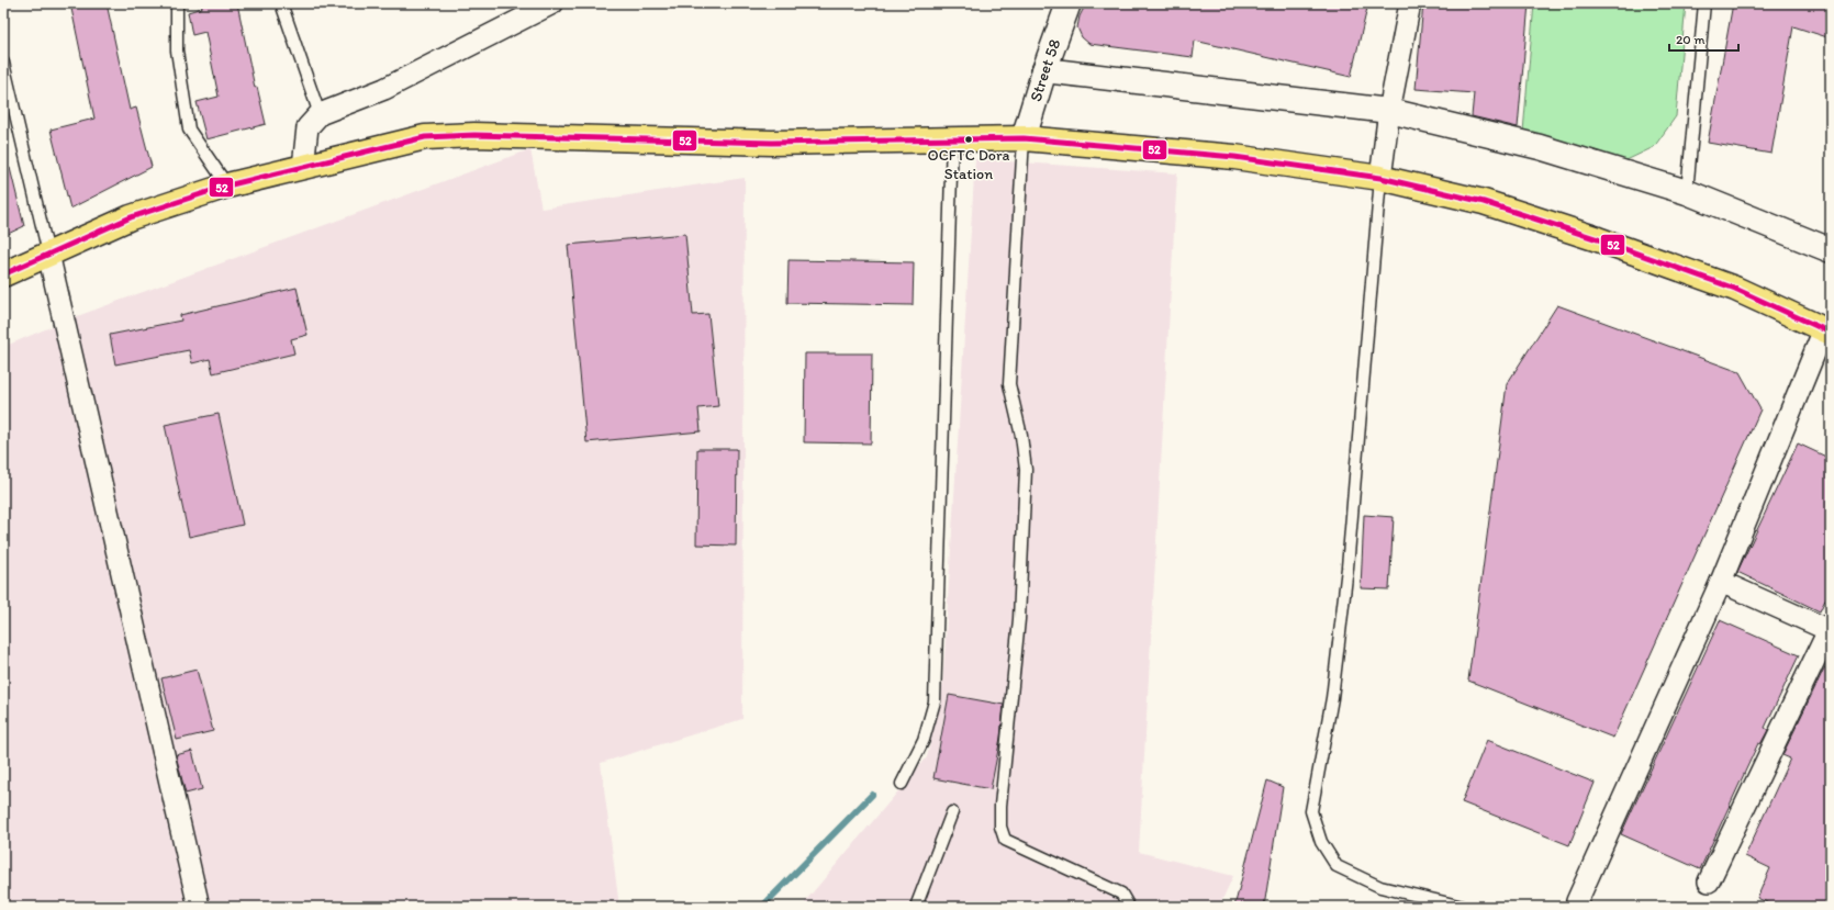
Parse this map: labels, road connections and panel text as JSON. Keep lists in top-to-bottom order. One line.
{"streets":{"street":["Street 58"]},"places":["OCFTC Dora Station"],"lines":["transit line 52"],"scale_bar":"20 m"}
